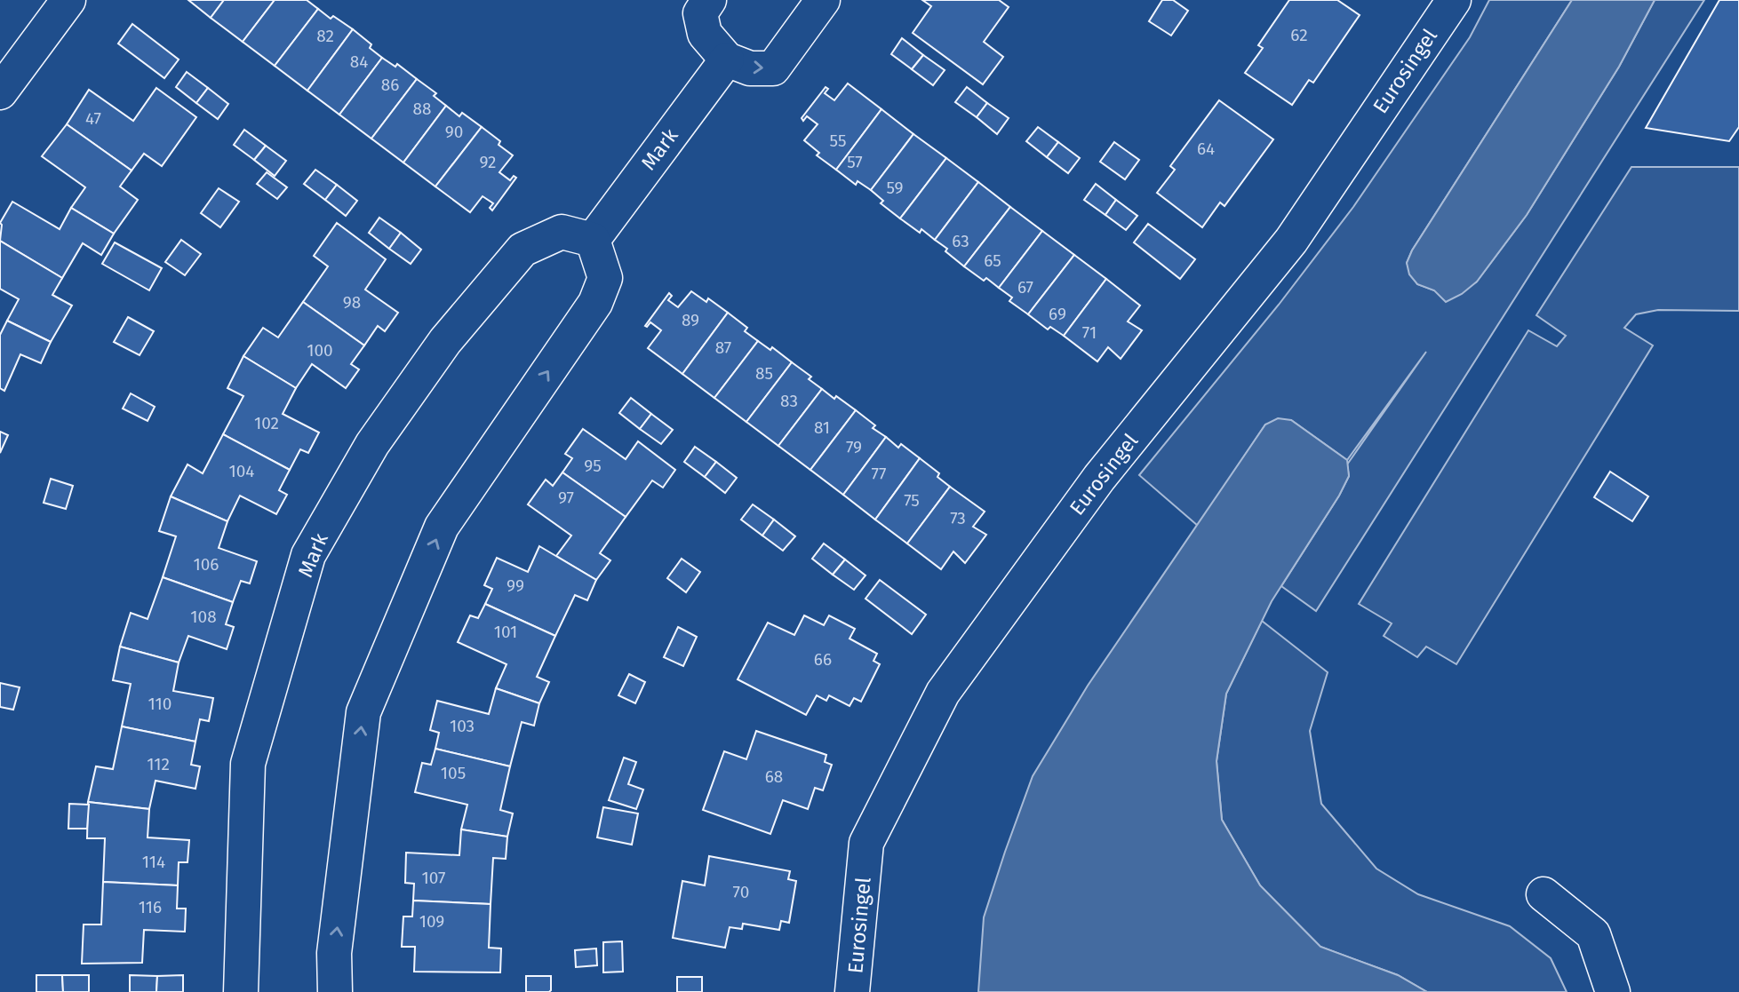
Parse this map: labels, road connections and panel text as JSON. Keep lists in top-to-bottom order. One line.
{"streets":{"street":["Eurosingel","Mark"]},"house_numbers":["62","82","84","86","88","47","90","55","64","92","57","59","63","65","67","98","69","89","71","87","100","85","83","102","81","79","95","104","77","97","75","73","106","99","108","101","66","110","103","112","105","68","114","107","70","116","109"]}
